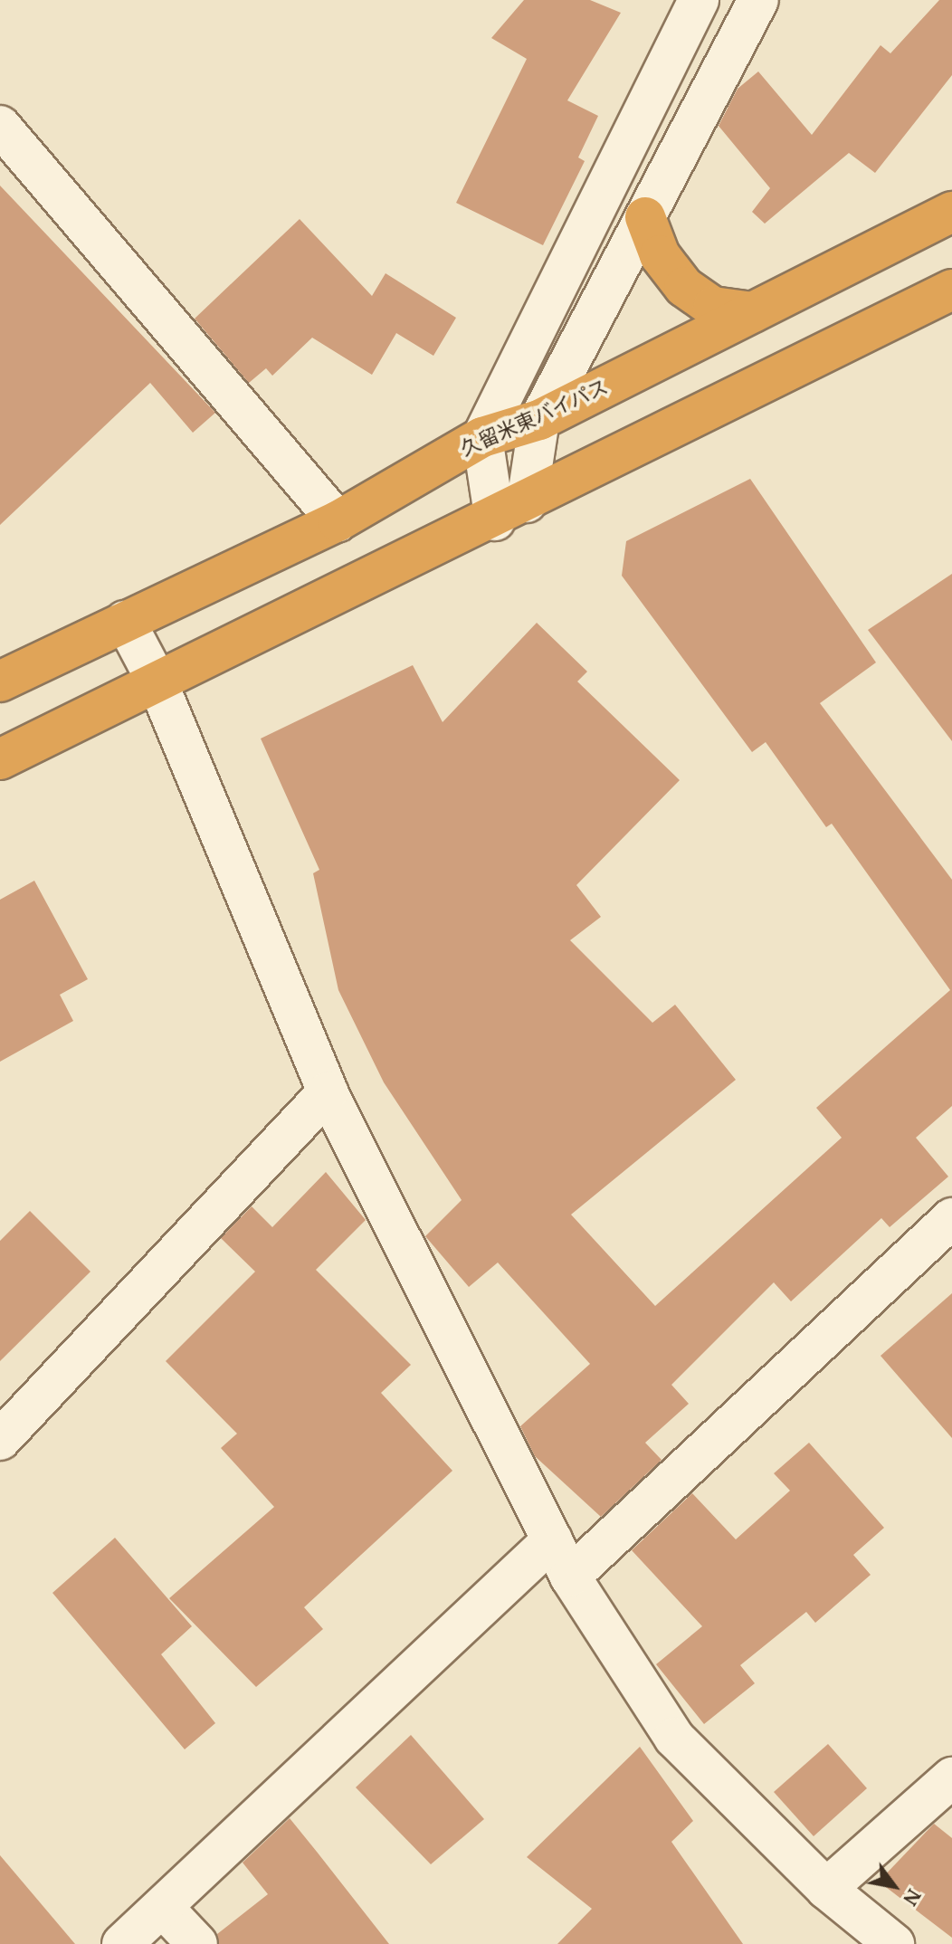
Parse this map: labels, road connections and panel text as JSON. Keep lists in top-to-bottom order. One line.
{"streets":{"highway":["久留米東バイパス"]},"north":"bottom right"}
